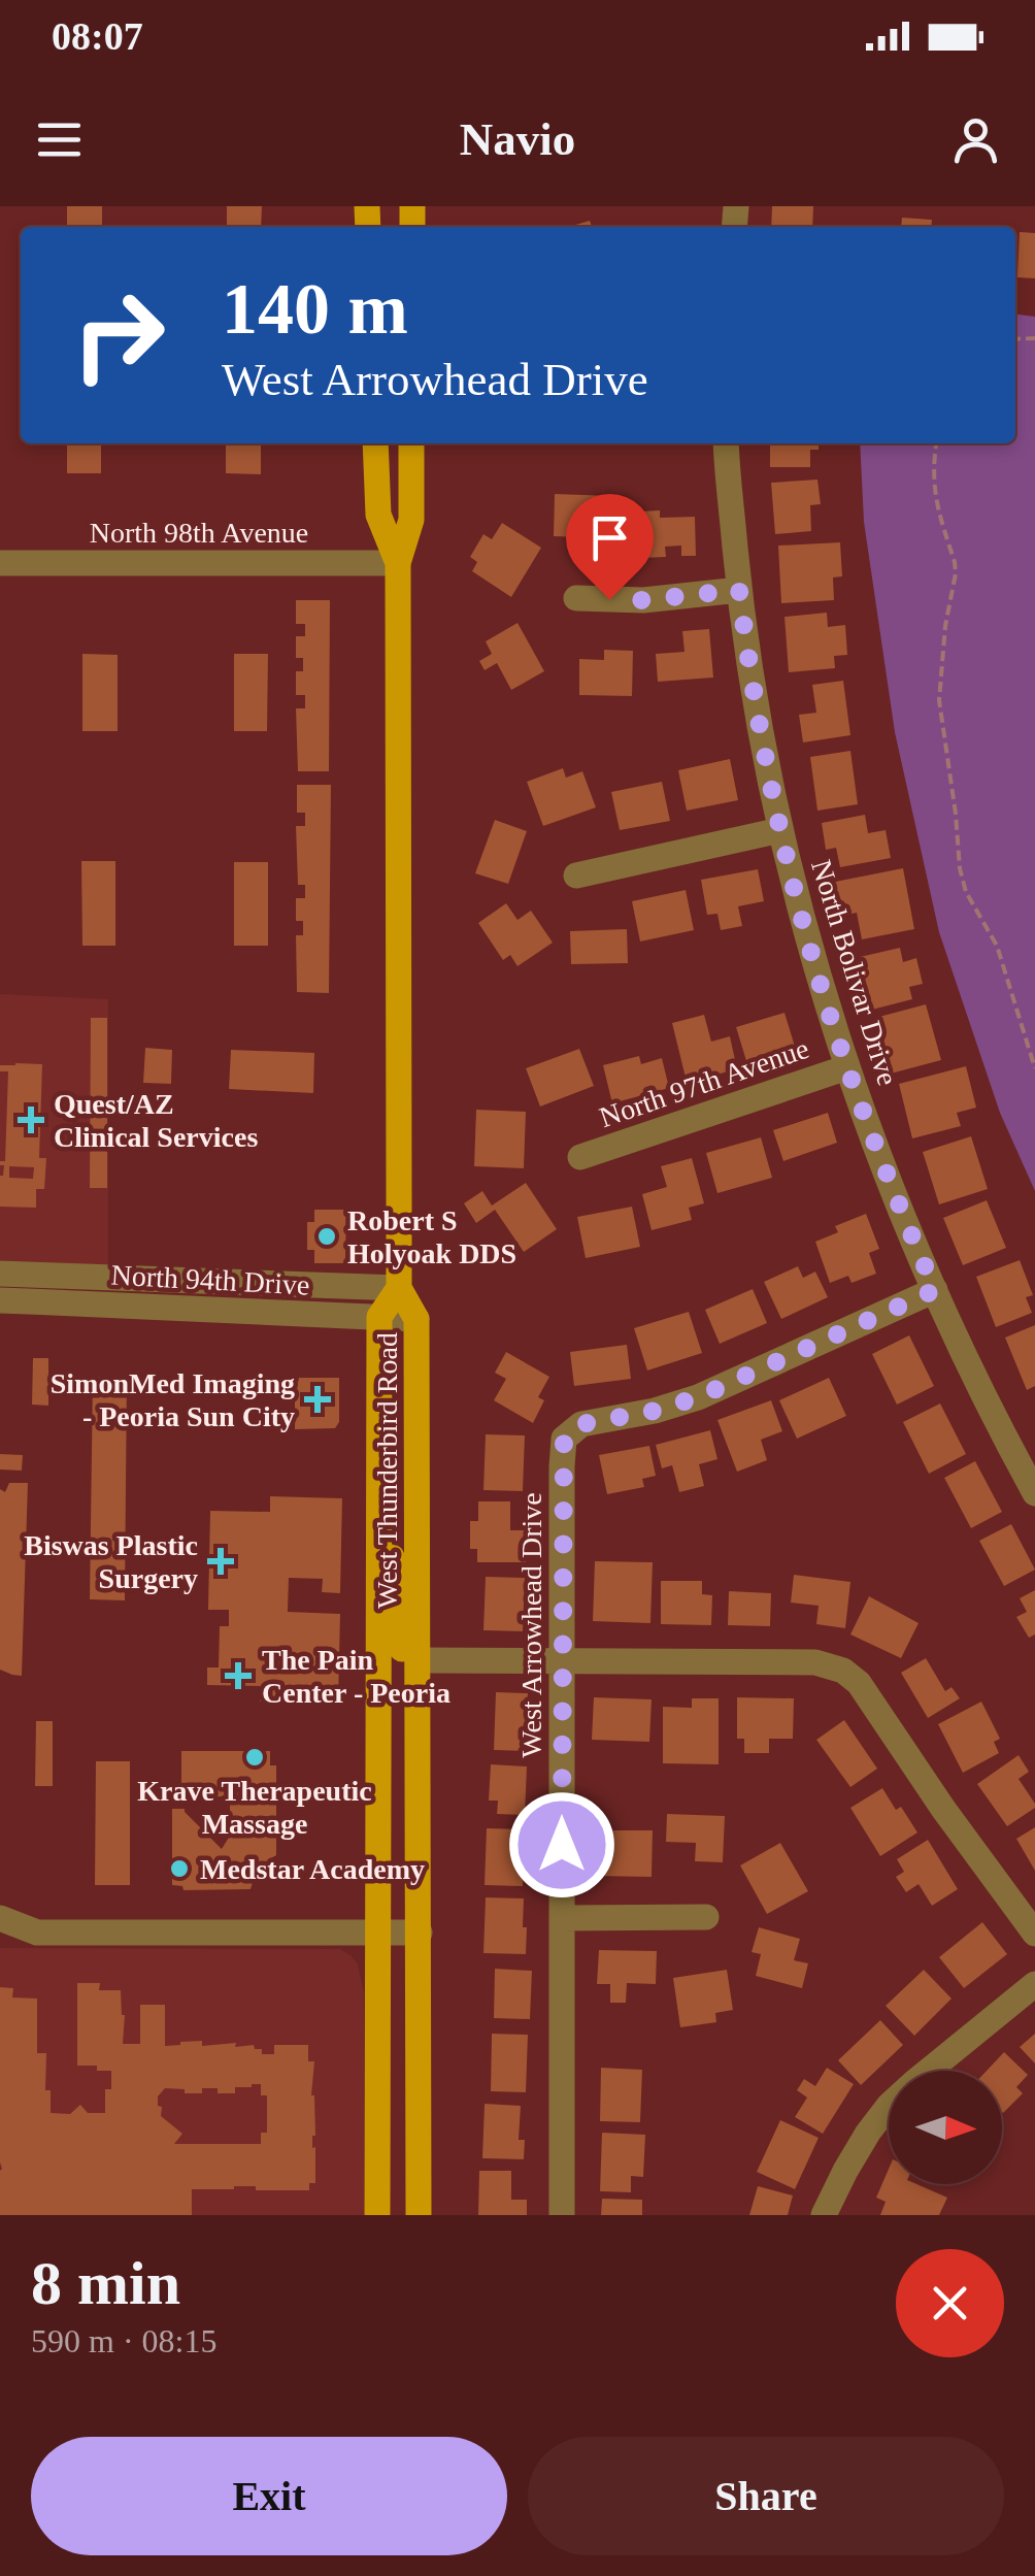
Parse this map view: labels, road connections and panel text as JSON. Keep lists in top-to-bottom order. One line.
{"streets":{"main road":["West Thunderbird Road"],"street":["North 98th Avenue","North Bolivar Drive","North 97th Avenue","North 94th Drive","West Arrowhead Drive"]},"crossings":[["North Bolivar Drive","North 97th Avenue"],["North Bolivar Drive","West Arrowhead Drive"],["North 94th Drive","West Thunderbird Road"]],"places":{"health":["Quest/AZ Clinical Services","SimonMed Imaging - Peoria Sun City","Biswas Plastic Surgery","The Pain Center - Peoria"],"other":["Robert S Holyoak DDS","Krave Therapeutic Massage","Medstar Academy"]},"north":"right","page":{"status":"08:07","header":"Navio","turn":["140 m","West Arrowhead Drive"],"heading":["8 min","590 m · 08:15"],"buttons":["Exit","Share"]}}
